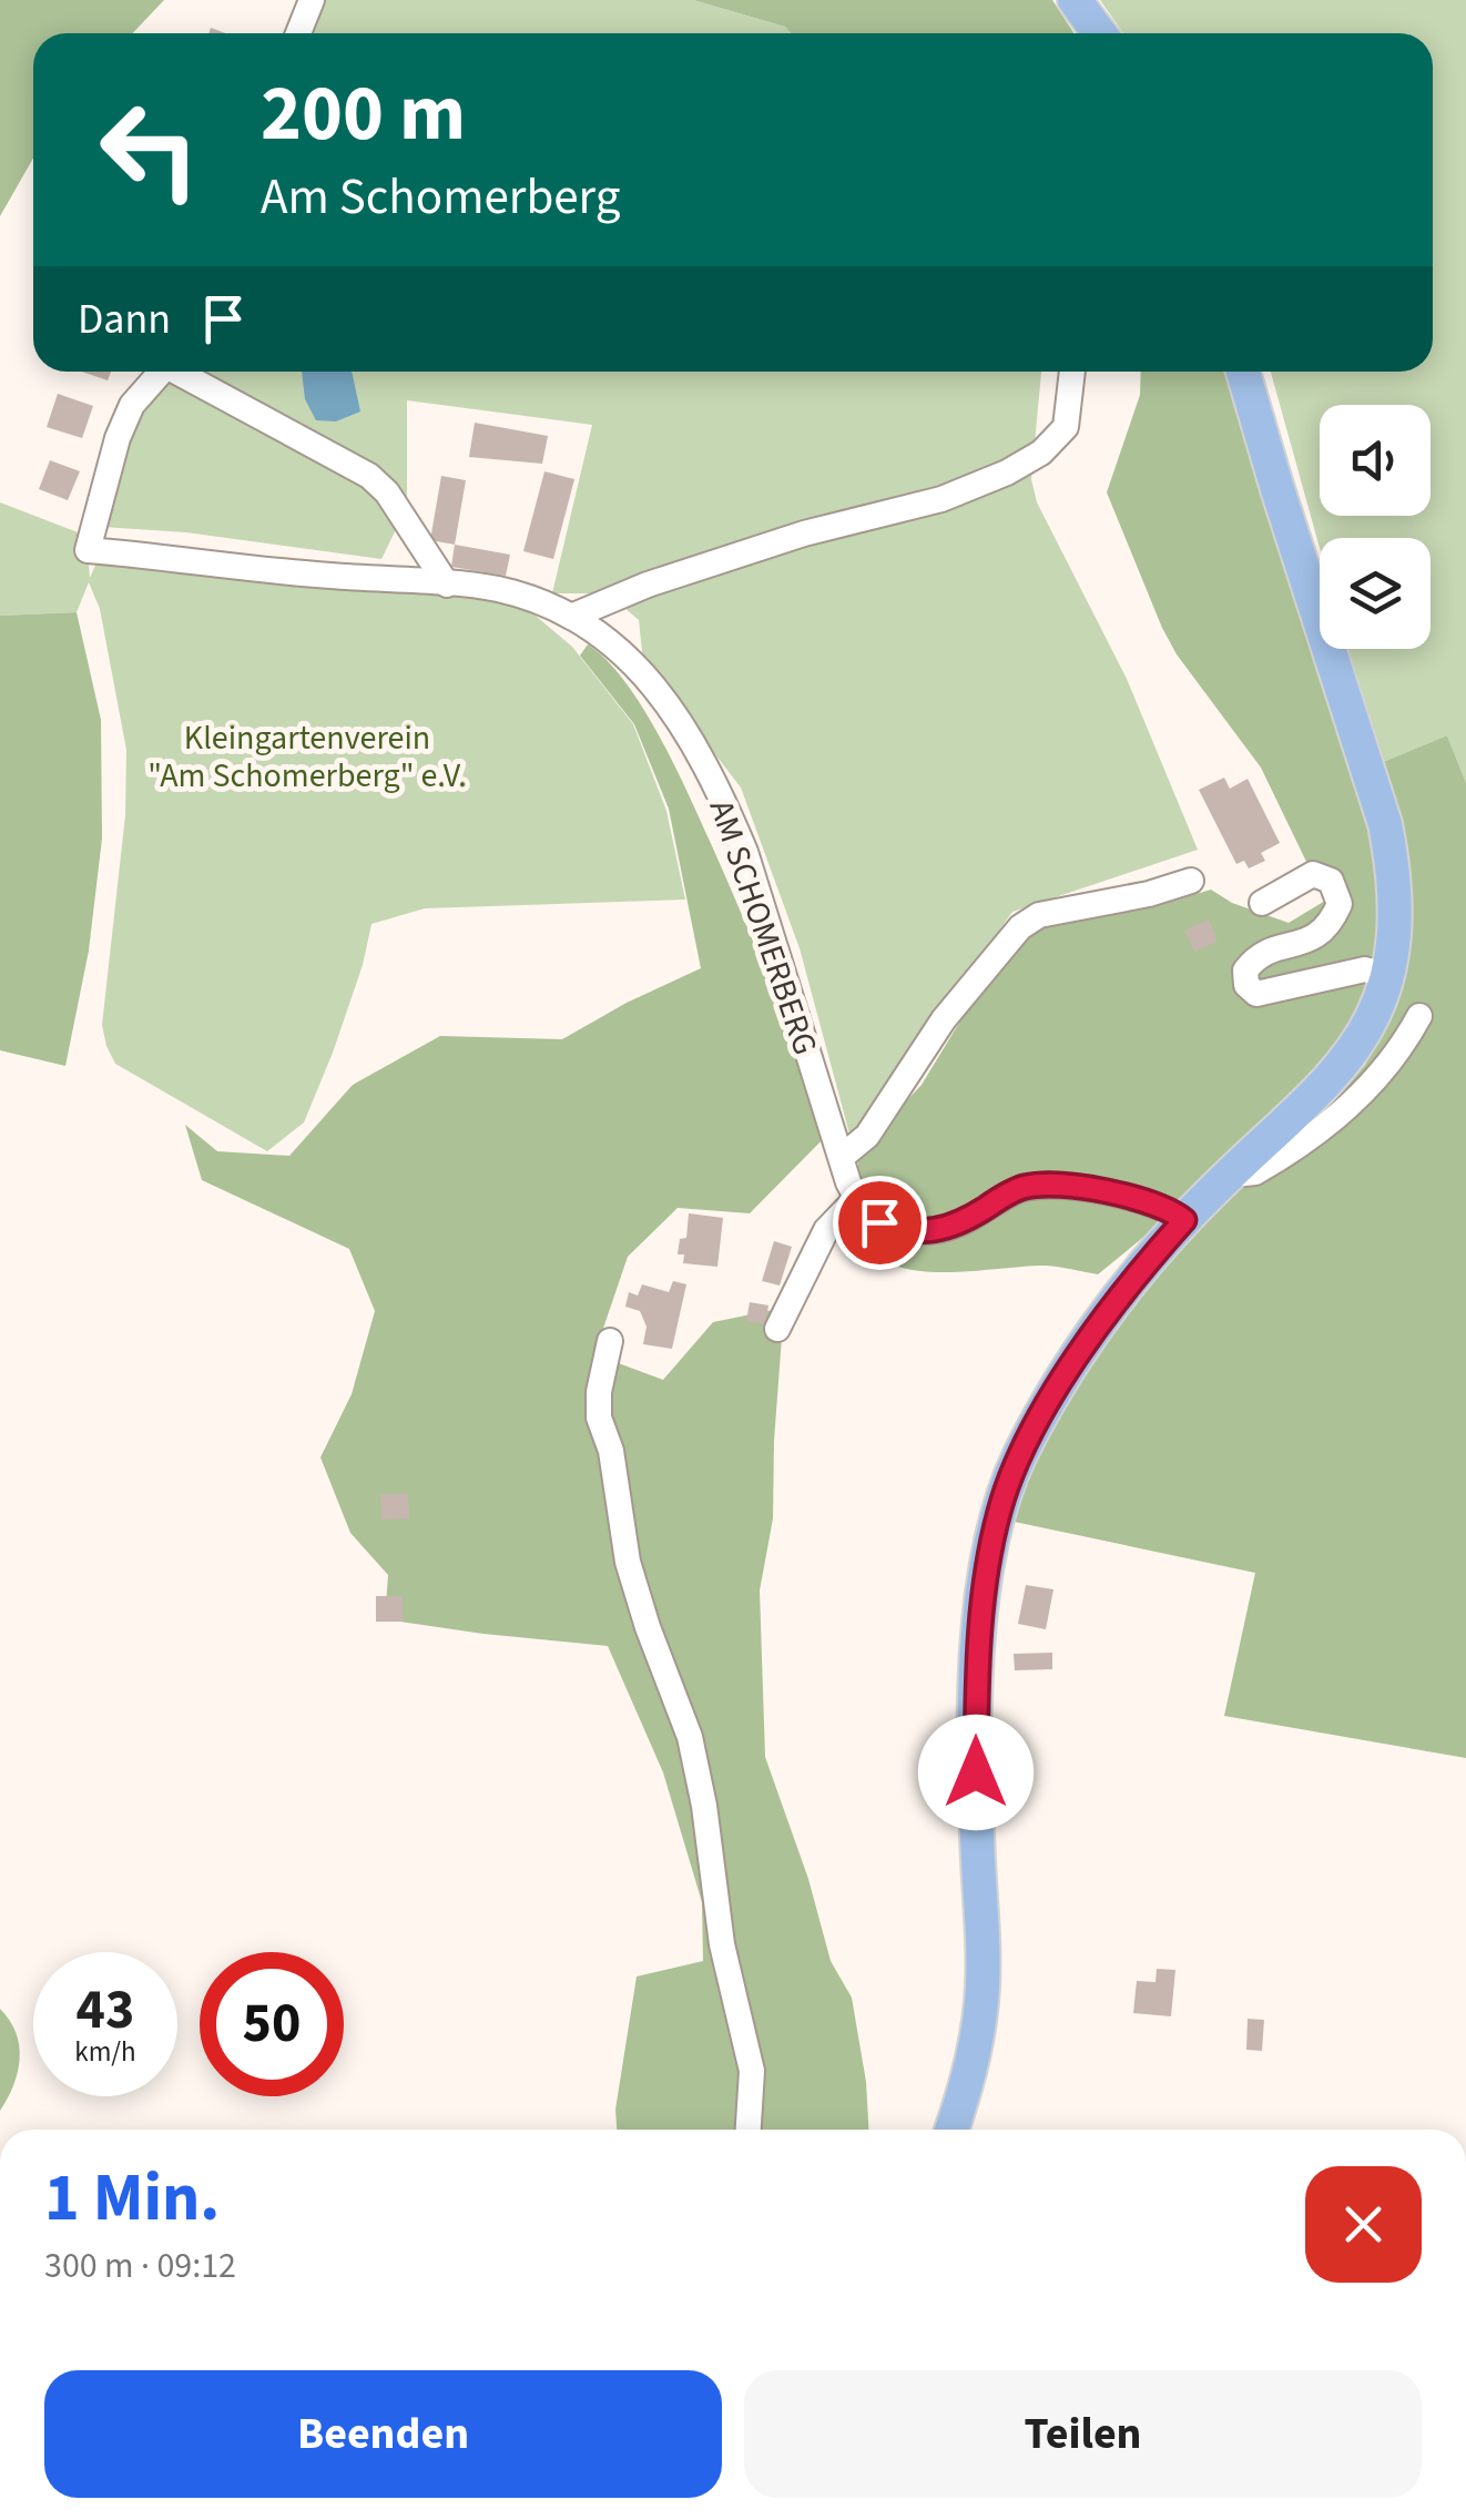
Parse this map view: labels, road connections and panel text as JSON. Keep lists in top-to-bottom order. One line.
{"streets":{"street":["AM SCHOMERBERG"]},"parks":["Kleingartenverein \"Am Schomerberg\" e.V."],"page":{"turn":["200 m","Am Schomerberg"],"then":"Dann","speed":"43 km/h","limit":"50","heading":["1 Min.","300 m · 09:12"],"buttons":["Beenden","Teilen"]}}
